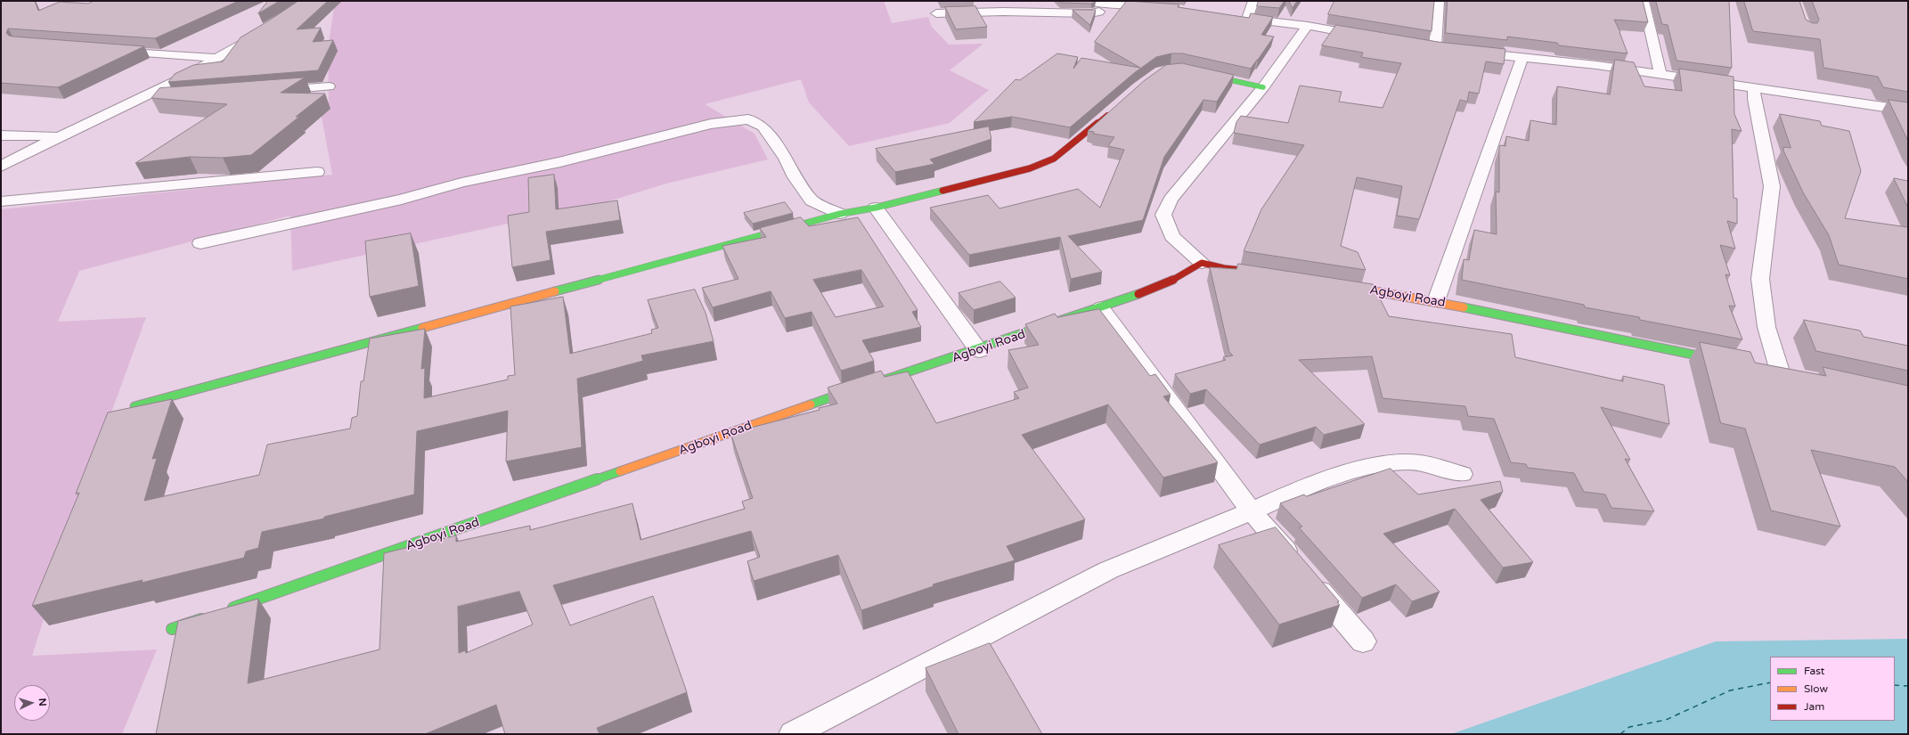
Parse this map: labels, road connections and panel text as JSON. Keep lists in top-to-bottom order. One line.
{"streets":{"street":["Agboyi Road"]},"legend":["Fast","Slow","Jam"],"north":"right"}
